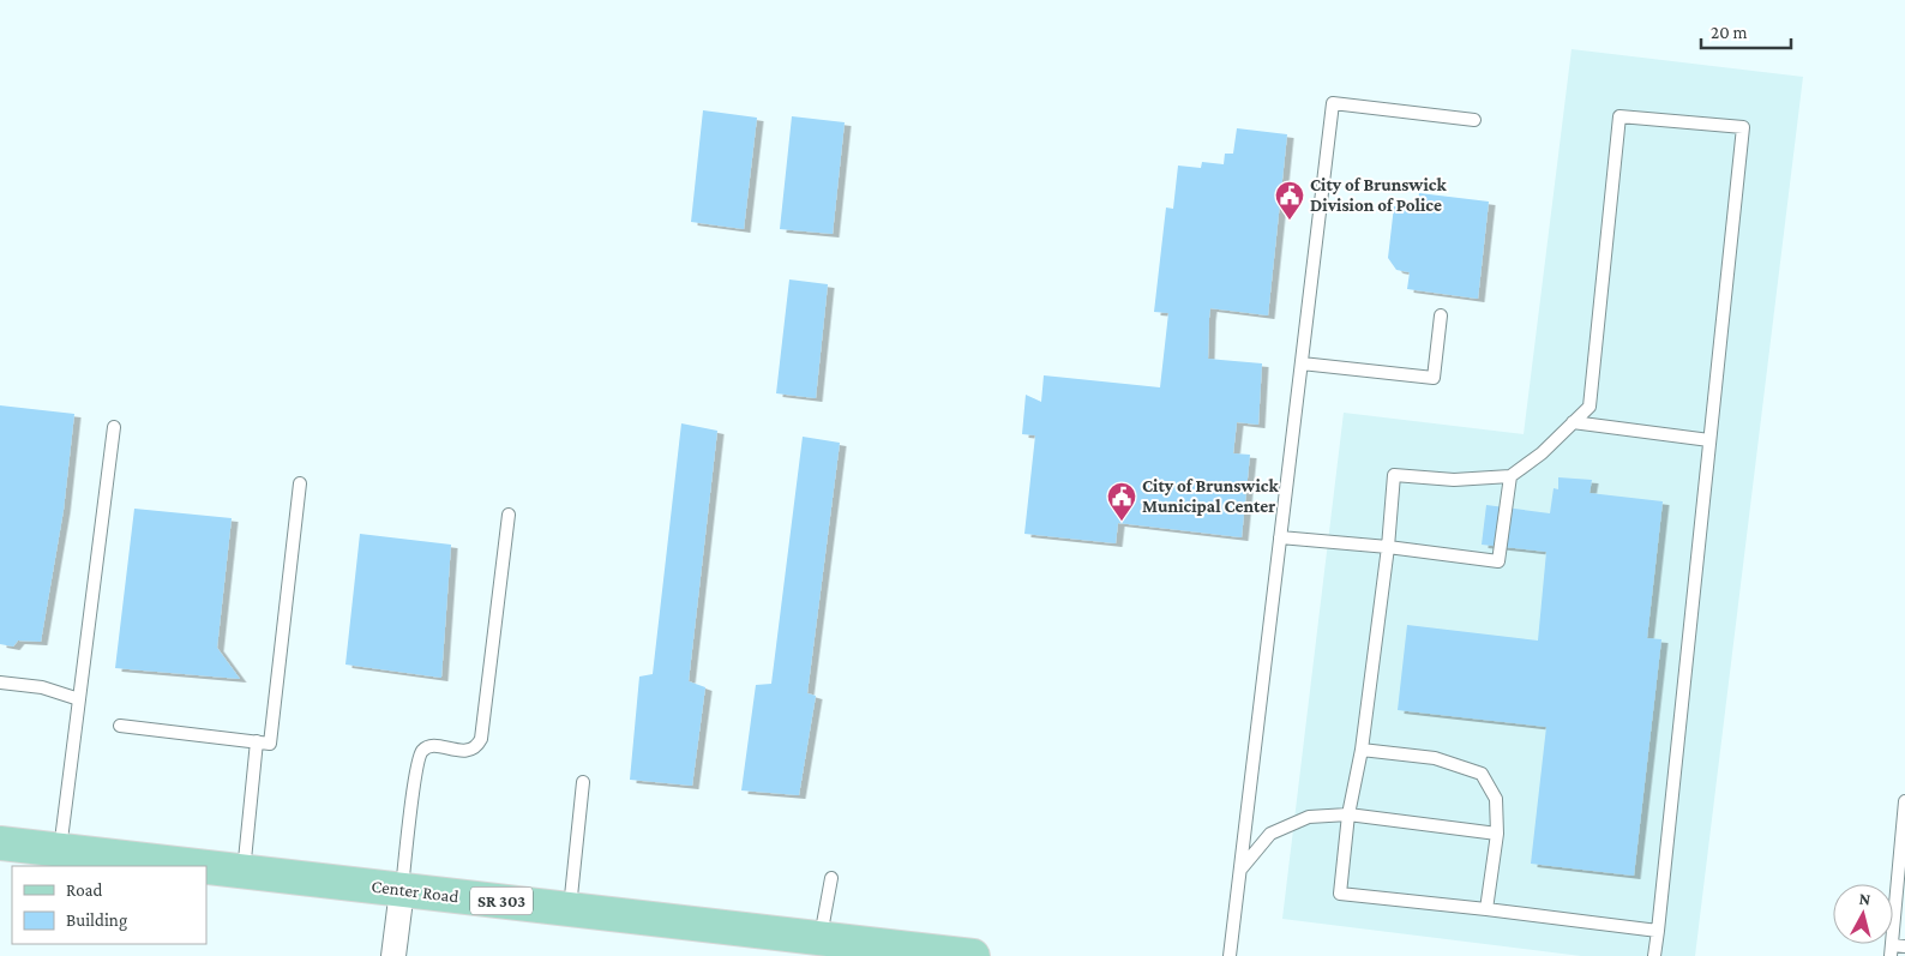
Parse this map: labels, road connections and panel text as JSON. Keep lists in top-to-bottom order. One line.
{"streets":{"main road":["Center Road","SR 303"]},"places":{"public building":["City of Brunswick Division of Police","City of Brunswick Municipal Center"]},"legend":["Road","Building"],"scale_bar":"20 m","north":"top"}
